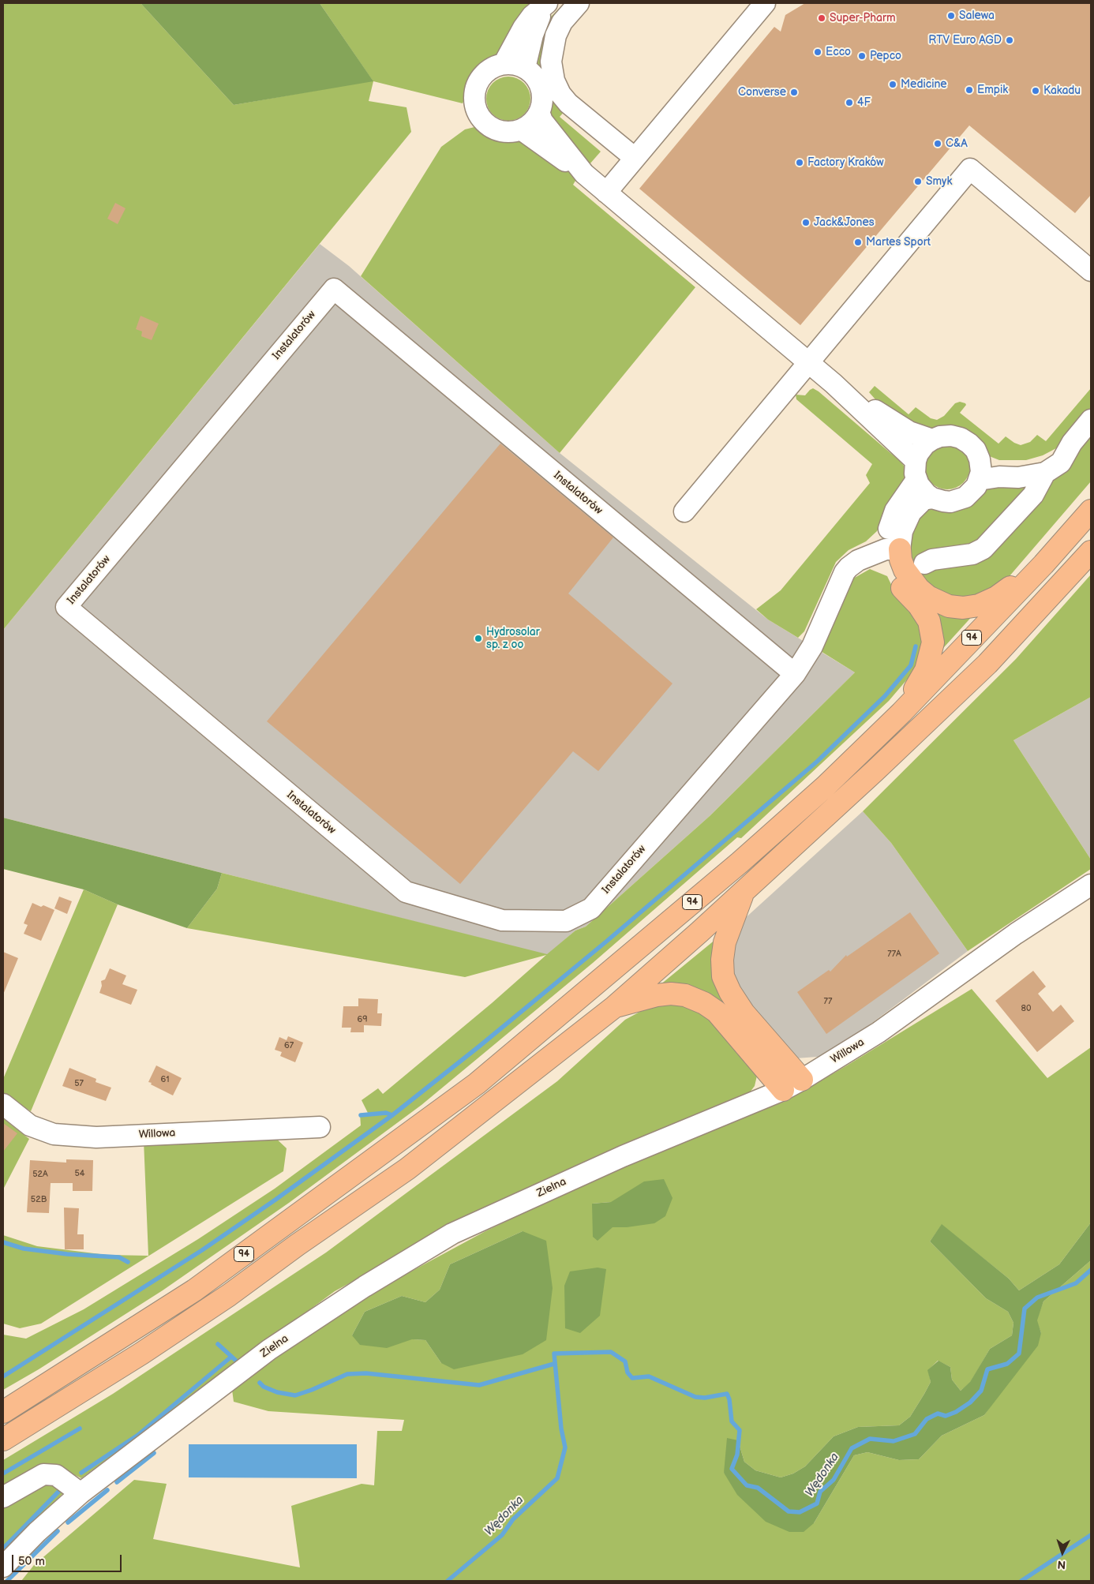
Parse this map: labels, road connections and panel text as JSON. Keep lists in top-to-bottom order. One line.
{"streets":{"highway":["94"],"street":["Instalatorów","Willowa","Zielna"]},"crossings":[["Willowa","Zielna"]],"water":["Wędonka"],"places":["Salewa","Super-Pharm","RTV Euro AGD","Ecco","Pepco","Medicine","Empik","Kakadu","Converse","4F","C&A","Factory Kraków","Smyk","Jack&Jones","Martes Sport","Hydrosolar sp. z oo"],"house_numbers":["77A","77","80","69","67","61","57","54","52A","52B"],"scale_bar":"50 m","north":"bottom"}
